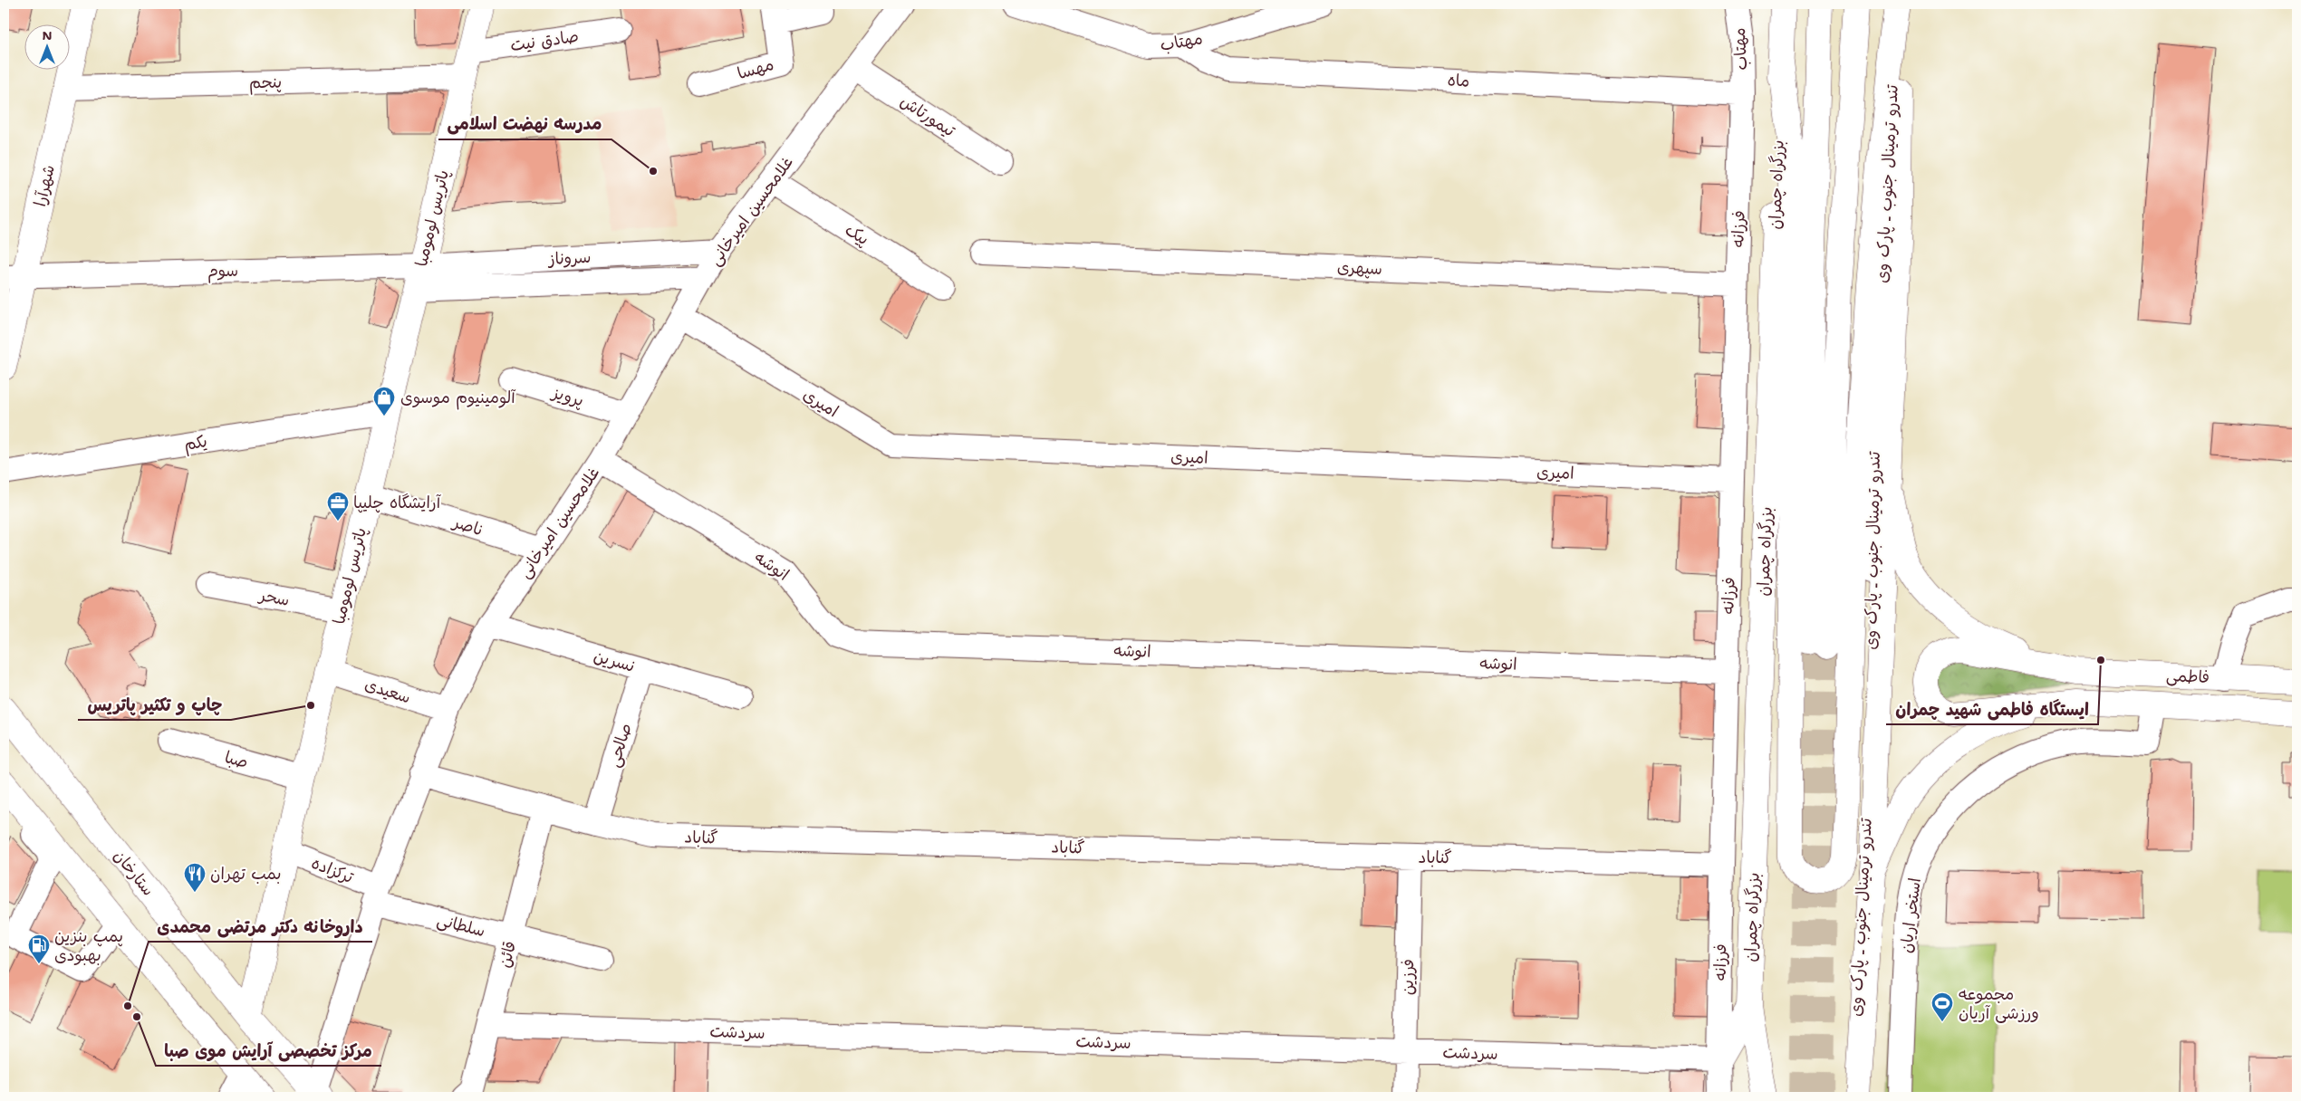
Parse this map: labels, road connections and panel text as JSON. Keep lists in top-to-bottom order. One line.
{"streets":{"main road":["بزرگراه چمران","شهرآرا","پاتریس لومومبا","فاطمی","ستارخان"],"street":["صادق نیت","مهتاب","مهسا","ماه","پنجم","تیمورتاش","تندرو ترمینال جنوب ـ پارک وی","غلامحسین امیرخانی","فرزانه","پیک","سروناز","سپهری","سوم","پرویز","امیری","یکم","ناصر","انوشه","سحر","نسرین","سعیدی","صالحی","صبا","گناباد","ترکزاده","استخر اریان","سلطانی","قائن","فرزین","سردشت"]},"crossings":[["صادق نیت","پاتریس لومومبا"],["مهتاب","ماه"],["مهتاب","فرزانه"],["ماه","فرزانه"],["پنجم","شهرآرا"],["پنجم","پاتریس لومومبا"],["تیمورتاش","غلامحسین امیرخانی"],["شهرآرا","سوم"],["غلامحسین امیرخانی","پیک"],["غلامحسین امیرخانی","سروناز"],["غلامحسین امیرخانی","پرویز"],["غلامحسین امیرخانی","امیری"],["غلامحسین امیرخانی","ناصر"],["غلامحسین امیرخانی","انوشه"],["غلامحسین امیرخانی","نسرین"],["غلامحسین امیرخانی","سعیدی"],["غلامحسین امیرخانی","گناباد"],["غلامحسین امیرخانی","ترکزاده"],["غلامحسین امیرخانی","ستارخان"],["غلامحسین امیرخانی","سلطانی"],["پاتریس لومومبا","سروناز"],["پاتریس لومومبا","سوم"],["پاتریس لومومبا","یکم"],["پاتریس لومومبا","ناصر"],["پاتریس لومومبا","سحر"],["پاتریس لومومبا","سعیدی"],["پاتریس لومومبا","صبا"],["پاتریس لومومبا","ترکزاده"],["پاتریس لومومبا","ستارخان"],["فرزانه","سپهری"],["فرزانه","امیری"],["فرزانه","انوشه"],["فرزانه","گناباد"],["فرزانه","سردشت"],["سروناز","سوم"],["نسرین","صالحی"],["فاطمی","استخر اریان"],["صالحی","گناباد"],["گناباد","قائن"],["گناباد","فرزین"],["ترکزاده","سلطانی"],["سلطانی","قائن"],["قائن","سردشت"],["فرزین","سردشت"]],"places":{"other":["مدرسه نهضت اسلامی","ایستگاه فاطمی شهید چمران","چاپ و تکثیر پاتریس","داروخانه دکتر مرتضی محمدی","مرکز تخصصی آرایش موی صبا"],"shop":["آلومینیوم موسوی"],"office":["آرایشگاه چلیپا"],"restaurant":["بمب تهران"],"fuel station":["پمپ بنزین بهبودی"],"sports":["مجموعه ورزشی آریان"]},"north":"top"}
